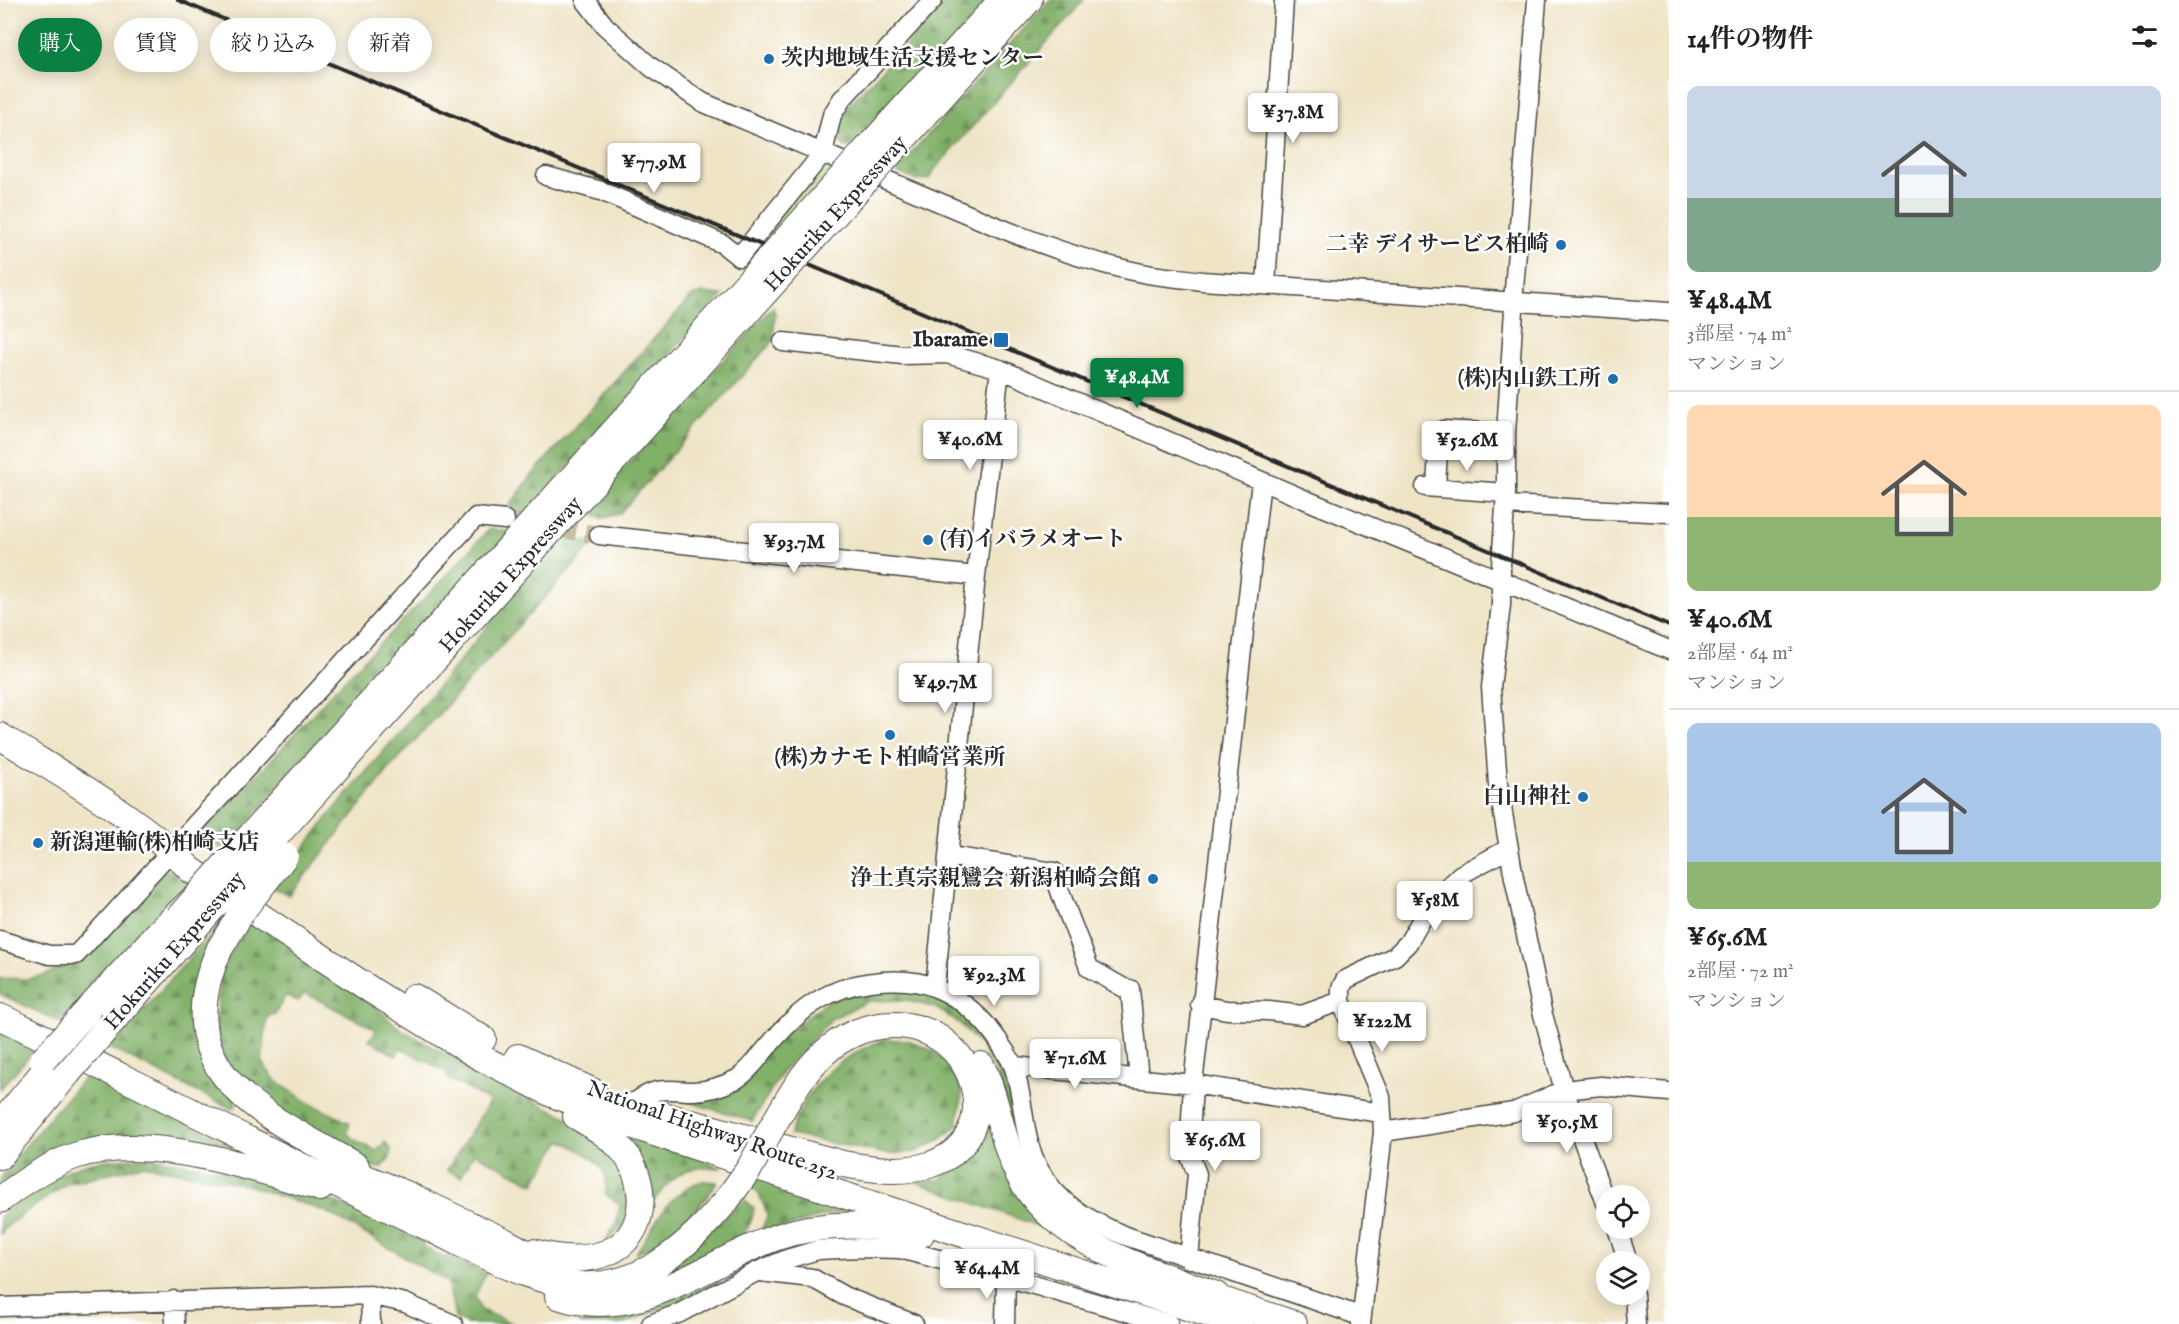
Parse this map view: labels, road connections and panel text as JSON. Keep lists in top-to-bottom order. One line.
{"streets":{"highway":["Hokuriku Expressway","National Highway Route 252"]},"places":{"other":["茨内地域生活支援センター","二幸 デイサービス柏崎","(株)内山鉄工所","(有)イバラメオート","(株)カナモト柏崎営業所","白山神社","新潟運輸(株)柏崎支店","浄土真宗親鸞会 新潟柏崎会館"],"transit":["Ibarame"]},"page":{"heading":"14件の物件","chip":["購入","賃貸","絞り込み","新着"],"list":[{"name":"¥48.4M","note":"3部屋 · 74 m² · マンション"},{"name":"¥40.6M","note":"2部屋 · 64 m² · マンション"},{"name":"¥65.6M","note":"2部屋 · 72 m² · マンション"}],"price":["¥37.8M","¥77.9M","¥48.4M","¥40.6M","¥52.6M","¥93.7M","¥49.7M","¥58M","¥92.3M","¥122M","¥71.6M","¥50.5M","¥65.6M","¥64.4M"]}}
